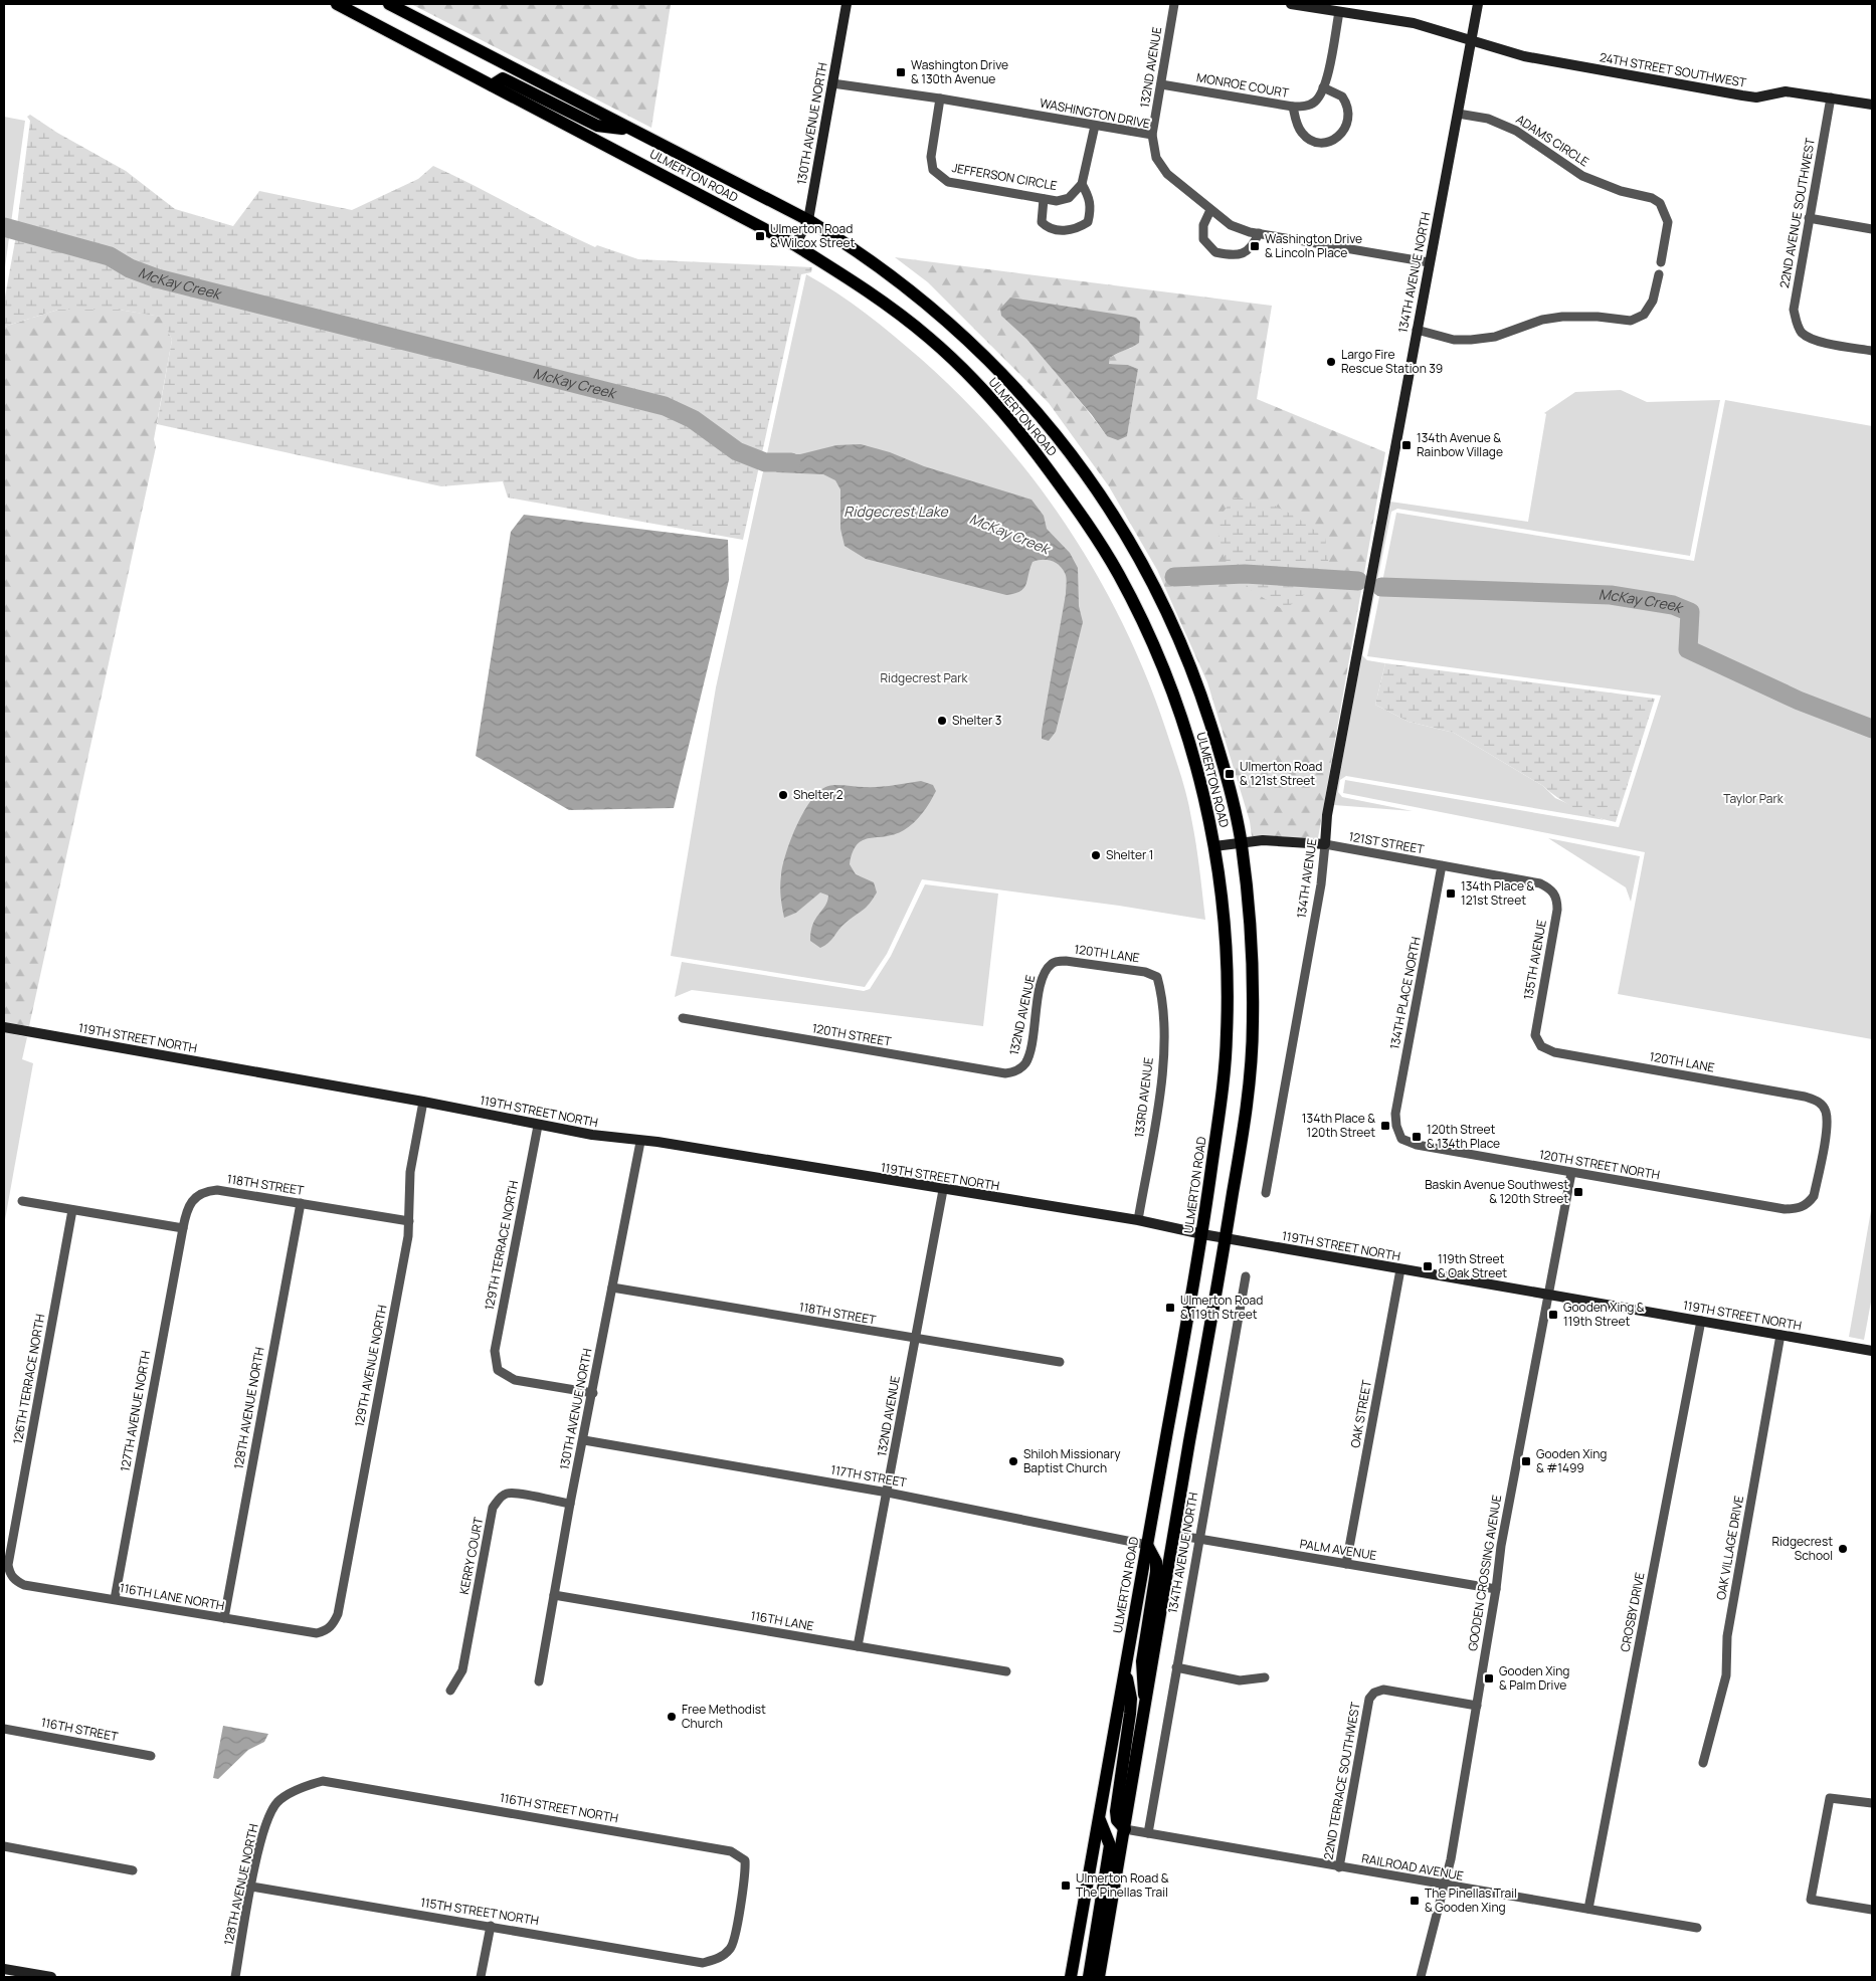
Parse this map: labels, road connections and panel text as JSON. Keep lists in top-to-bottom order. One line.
{"streets":{"main road":["ULMERTON ROAD"],"street":["132ND AVENUE","24TH STREET SOUTHWEST","MONROE COURT","WASHINGTON DRIVE","130TH AVENUE NORTH","ADAMS CIRCLE","JEFFERSON CIRCLE","22ND AVENUE SOUTHWEST","134TH AVENUE NORTH","121ST STREET","134TH AVENUE","120TH LANE","135TH AVENUE","134TH PLACE NORTH","120TH STREET","119TH STREET NORTH","133RD AVENUE","120TH STREET NORTH","118TH STREET","129TH TERRACE NORTH","129TH AVENUE NORTH","126TH TERRACE NORTH","128TH AVENUE NORTH","127TH AVENUE NORTH","OAK STREET","117TH STREET","OAK VILLAGE DRIVE","PALM AVENUE","KERRY COURT","GOODEN CROSSING AVENUE","116TH LANE NORTH","CROSBY DRIVE","116TH LANE","116TH STREET","22ND TERRACE SOUTHWEST","116TH STREET NORTH","RAILROAD AVENUE","115TH STREET NORTH"]},"crossings":[["132ND AVENUE","MONROE COURT"],["132ND AVENUE","WASHINGTON DRIVE"],["132ND AVENUE","120TH LANE"],["132ND AVENUE","120TH STREET"],["132ND AVENUE","119TH STREET NORTH"],["132ND AVENUE","118TH STREET"],["132ND AVENUE","117TH STREET"],["132ND AVENUE","116TH LANE"],["24TH STREET SOUTHWEST","MONROE COURT"],["24TH STREET SOUTHWEST","22ND AVENUE SOUTHWEST"],["24TH STREET SOUTHWEST","134TH AVENUE NORTH"],["WASHINGTON DRIVE","130TH AVENUE NORTH"],["WASHINGTON DRIVE","JEFFERSON CIRCLE"],["WASHINGTON DRIVE","134TH AVENUE NORTH"],["130TH AVENUE NORTH","ULMERTON ROAD"],["130TH AVENUE NORTH","119TH STREET NORTH"],["130TH AVENUE NORTH","118TH STREET"],["130TH AVENUE NORTH","129TH TERRACE NORTH"],["130TH AVENUE NORTH","117TH STREET"],["130TH AVENUE NORTH","KERRY COURT"],["130TH AVENUE NORTH","116TH LANE"],["ADAMS CIRCLE","134TH AVENUE NORTH"],["ULMERTON ROAD","121ST STREET"],["ULMERTON ROAD","119TH STREET NORTH"],["ULMERTON ROAD","117TH STREET"],["ULMERTON ROAD","PALM AVENUE"],["ULMERTON ROAD","RAILROAD AVENUE"],["134TH AVENUE NORTH","134TH AVENUE"],["134TH AVENUE NORTH","PALM AVENUE"],["134TH AVENUE NORTH","RAILROAD AVENUE"],["121ST STREET","134TH AVENUE"],["121ST STREET","135TH AVENUE"],["121ST STREET","134TH PLACE NORTH"],["120TH LANE","135TH AVENUE"],["120TH LANE","133RD AVENUE"],["120TH LANE","120TH STREET NORTH"],["134TH PLACE NORTH","120TH STREET NORTH"],["119TH STREET NORTH","133RD AVENUE"],["119TH STREET NORTH","129TH TERRACE NORTH"],["119TH STREET NORTH","129TH AVENUE NORTH"],["119TH STREET NORTH","OAK STREET"],["119TH STREET NORTH","OAK VILLAGE DRIVE"],["119TH STREET NORTH","GOODEN CROSSING AVENUE"],["119TH STREET NORTH","CROSBY DRIVE"],["120TH STREET NORTH","GOODEN CROSSING AVENUE"],["118TH STREET","129TH AVENUE NORTH"],["118TH STREET","128TH AVENUE NORTH"],["118TH STREET","127TH AVENUE NORTH"],["129TH AVENUE NORTH","116TH LANE NORTH"],["126TH TERRACE NORTH","116TH LANE NORTH"],["128TH AVENUE NORTH","116TH LANE NORTH"],["128TH AVENUE NORTH","116TH STREET NORTH"],["128TH AVENUE NORTH","115TH STREET NORTH"],["127TH AVENUE NORTH","116TH LANE NORTH"],["OAK STREET","PALM AVENUE"],["PALM AVENUE","GOODEN CROSSING AVENUE"],["GOODEN CROSSING AVENUE","22ND TERRACE SOUTHWEST"],["GOODEN CROSSING AVENUE","RAILROAD AVENUE"],["CROSBY DRIVE","RAILROAD AVENUE"],["22ND TERRACE SOUTHWEST","RAILROAD AVENUE"],["116TH STREET NORTH","115TH STREET NORTH"]],"water":["McKay Creek","Ridgecrest Lake"],"parks":["Ridgecrest Park","Taylor Park"],"places":{"transit":["Washington Drive & 130th Avenue","Ulmerton Road & Wilcox Street","Washington Drive & Lincoln Place","134th Avenue & Rainbow Village","Ulmerton Road & 121st Street","134th Place & 121st Street","134th Place & 120th Street","120th Street & 134th Place","Baskin Avenue Southwest & 120th Street","119th Street & Oak Street","Ulmerton Road & 119th Street","Gooden Xing & 119th Street","Gooden Xing & #1499","Gooden Xing & Palm Drive","Ulmerton Road & The Pinellas Trail","The Pinellas Trail & Gooden Xing"],"other":["Largo Fire Rescue Station 39","Shelter 3","Shelter 2","Shelter 1","Shiloh Missionary Baptist Church","Ridgecrest School","Free Methodist Church"]}}
